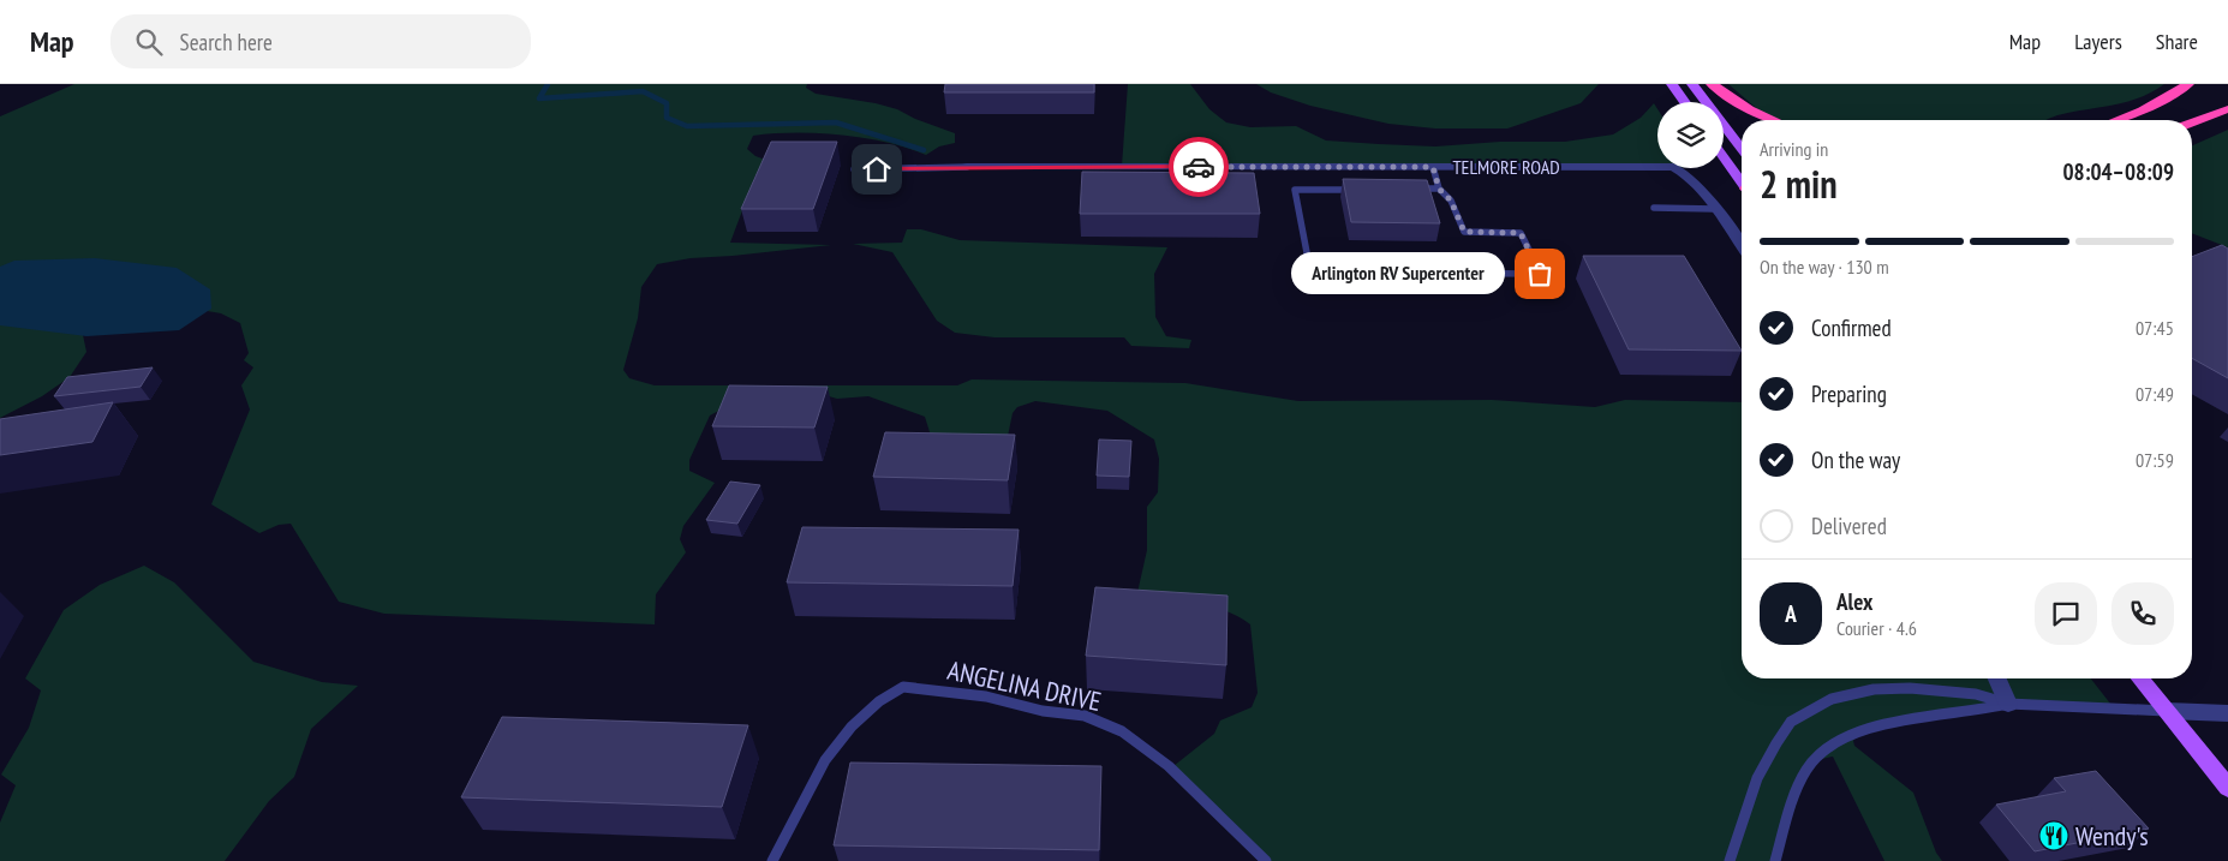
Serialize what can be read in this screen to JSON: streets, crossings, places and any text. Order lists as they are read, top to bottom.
{
  "streets": {
    "street": ["TELMORE ROAD"],
    "lane": ["ANGELINA DRIVE"]
  },
  "places": {
    "other": ["Arlington RV Supercenter"],
    "restaurant": ["Wendy's"]
  },
  "page": {
    "header": "Map",
    "search": "Search here",
    "nav": ["Map", "Layers", "Share"],
    "heading": ["2 min", "Arriving in", "08:04–08:09"],
    "panel": ["Alex", "Courier · 4.6"],
    "bar": "On the way · 130 m",
    "bubble": "Arlington RV Supercenter",
    "list": [
      ["Confirmed", "07:45"],
      ["Preparing", "07:49"],
      ["On the way", "07:59"],
      "Delivered"
    ],
    "round": "A"
  }
}
